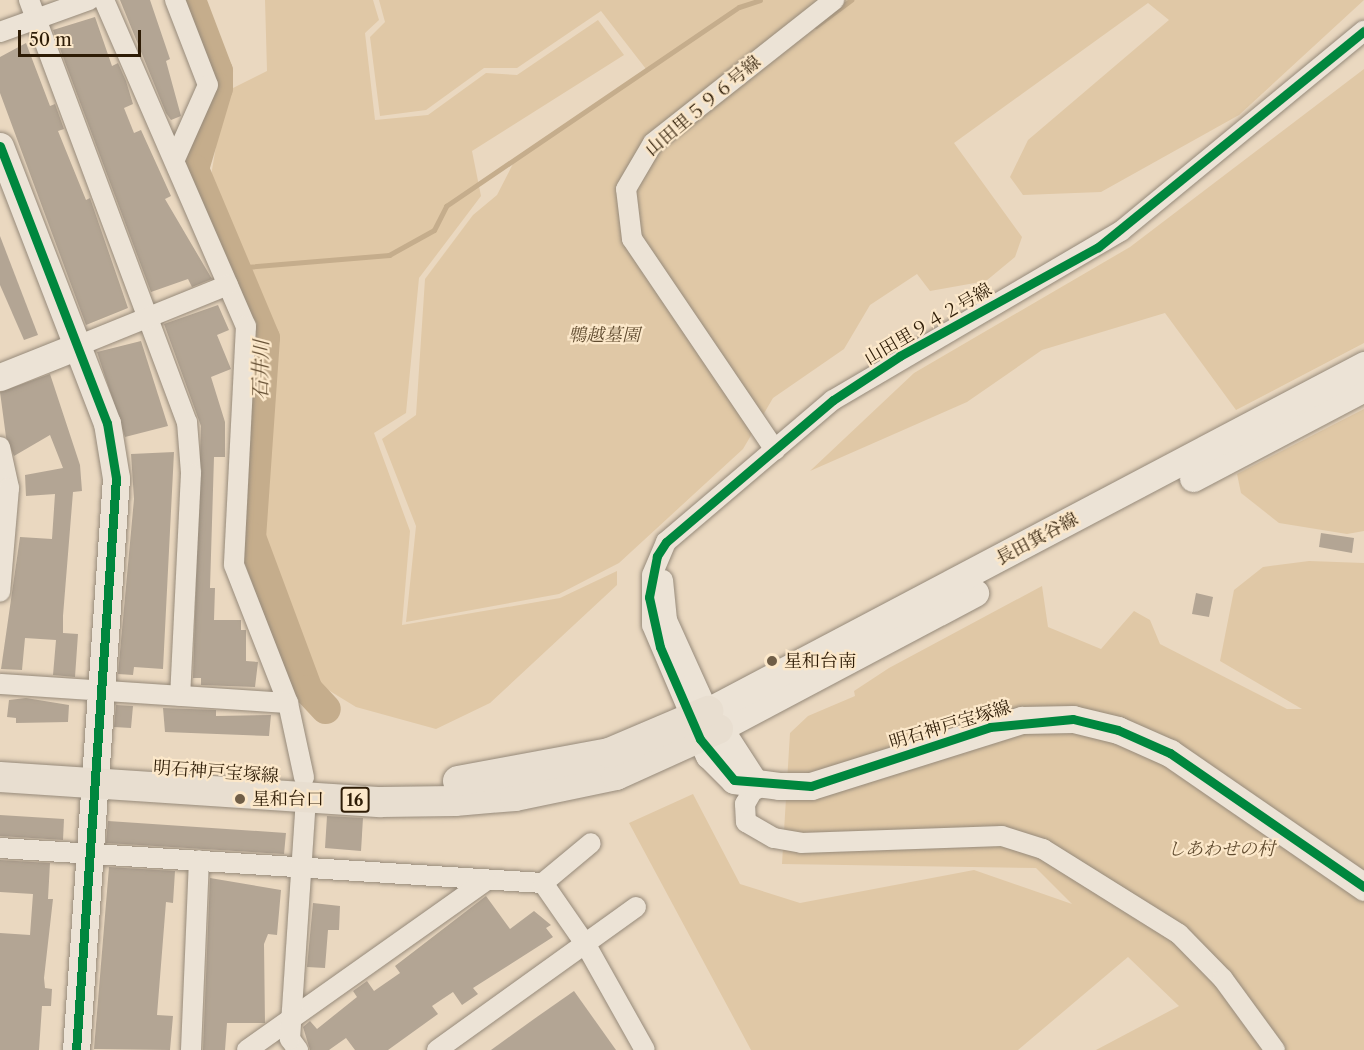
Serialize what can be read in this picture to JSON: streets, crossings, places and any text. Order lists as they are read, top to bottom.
{
  "streets": {
    "main road": ["明石神戸宝塚線", "16"],
    "street": ["山田里５９６号線", "山田里９４２号線", "長田箕谷線"]
  },
  "crossings": [
    ["山田里５９６号線", "山田里９４２号線"],
    ["山田里９４２号線", "長田箕谷線"],
    ["山田里９４２号線", "明石神戸宝塚線"],
    ["長田箕谷線", "明石神戸宝塚線"]
  ],
  "water": ["石井川"],
  "parks": ["鵯越墓園", "しあわせの村"],
  "places": ["星和台南", "星和台口"],
  "scale_bar": "50 m"
}
